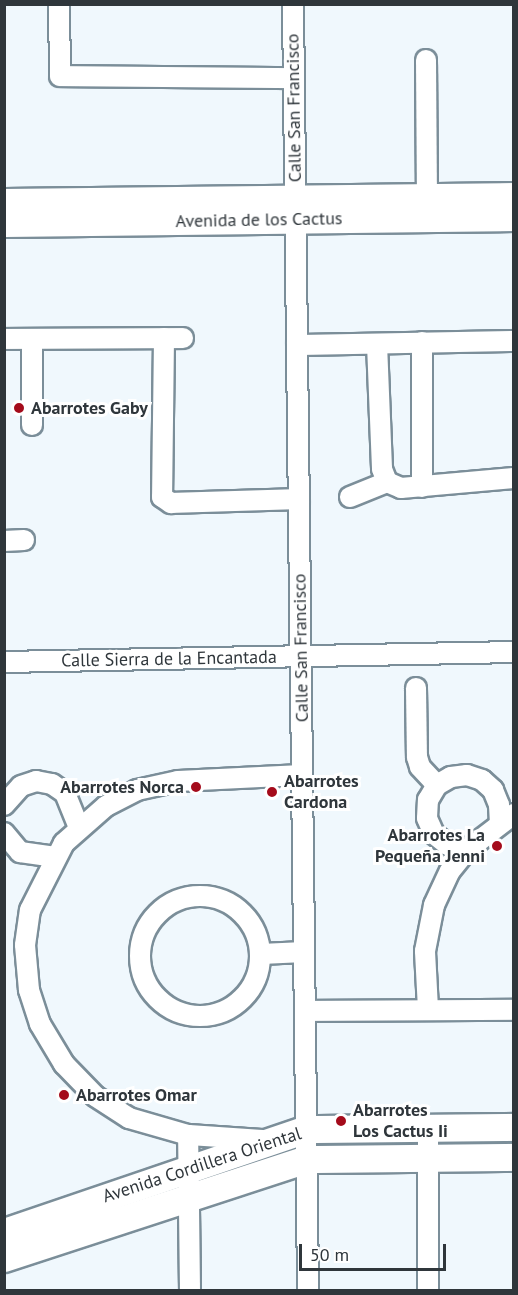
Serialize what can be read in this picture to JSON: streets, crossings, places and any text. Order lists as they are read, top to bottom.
{
  "streets": {
    "street": [
      "Calle San Francisco",
      "Avenida de los Cactus",
      "Calle Sierra de la Encantada",
      "Avenida Cordillera Oriental"
    ]
  },
  "crossings": [
    ["Calle San Francisco", "Avenida de los Cactus"],
    ["Calle San Francisco", "Calle Sierra de la Encantada"],
    ["Calle San Francisco", "Avenida Cordillera Oriental"]
  ],
  "places": [
    "Abarrotes Gaby",
    "Abarrotes Norca",
    "Abarrotes Cardona",
    "Abarrotes La Pequeña Jenni",
    "Abarrotes Omar",
    "Abarrotes Los Cactus Ii"
  ],
  "scale_bar": "50 m"
}
